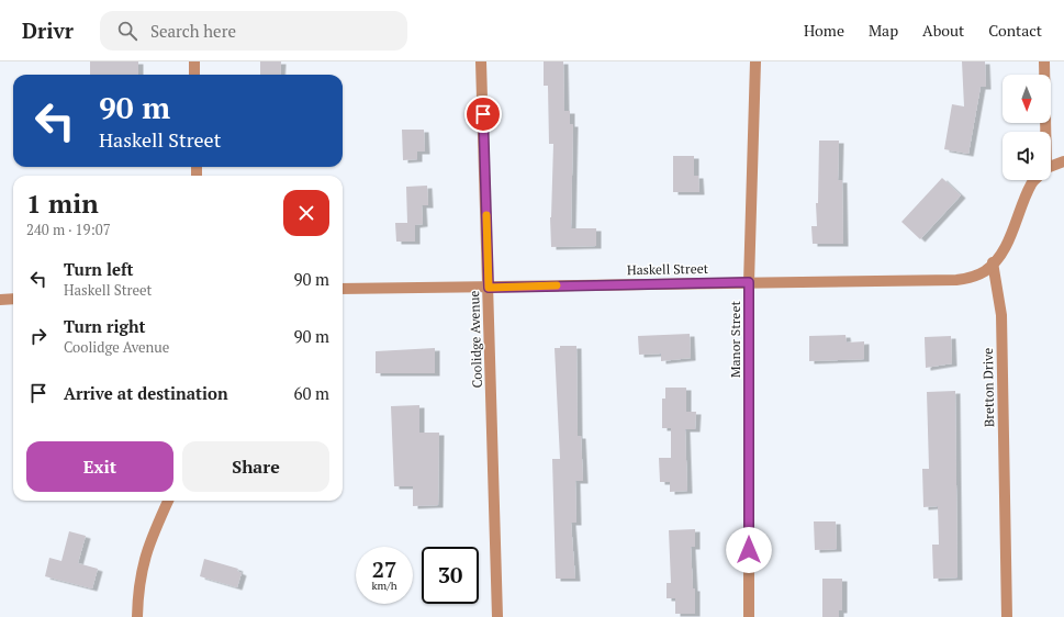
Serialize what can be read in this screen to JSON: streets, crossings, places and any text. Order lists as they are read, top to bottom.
{
  "streets": {
    "street": [
      "Haskell Street",
      "Coolidge Avenue",
      "Manor Street",
      "Bretton Drive"
    ]
  },
  "crossings": [
    ["Haskell Street", "Coolidge Avenue"],
    ["Haskell Street", "Manor Street"],
    ["Haskell Street", "Bretton Drive"]
  ],
  "north": "bottom",
  "page": {
    "header": "Drivr",
    "search": "Search here",
    "nav": [
      "Home",
      "Map",
      "About",
      "Contact"
    ],
    "turn": ["90 m", "Haskell Street"],
    "heading": ["1 min", "240 m · 19:07"],
    "list": [
      {
        "name": "Turn left",
        "note": "Haskell Street",
        "value": "90 m"
      },
      {
        "name": "Turn right",
        "note": "Coolidge Avenue",
        "value": "90 m"
      },
      {
        "name": "Arrive at destination",
        "value": "60 m"
      }
    ],
    "buttons": ["Exit", "Share"],
    "speed": "27 km/h",
    "limit": "30"
  }
}
